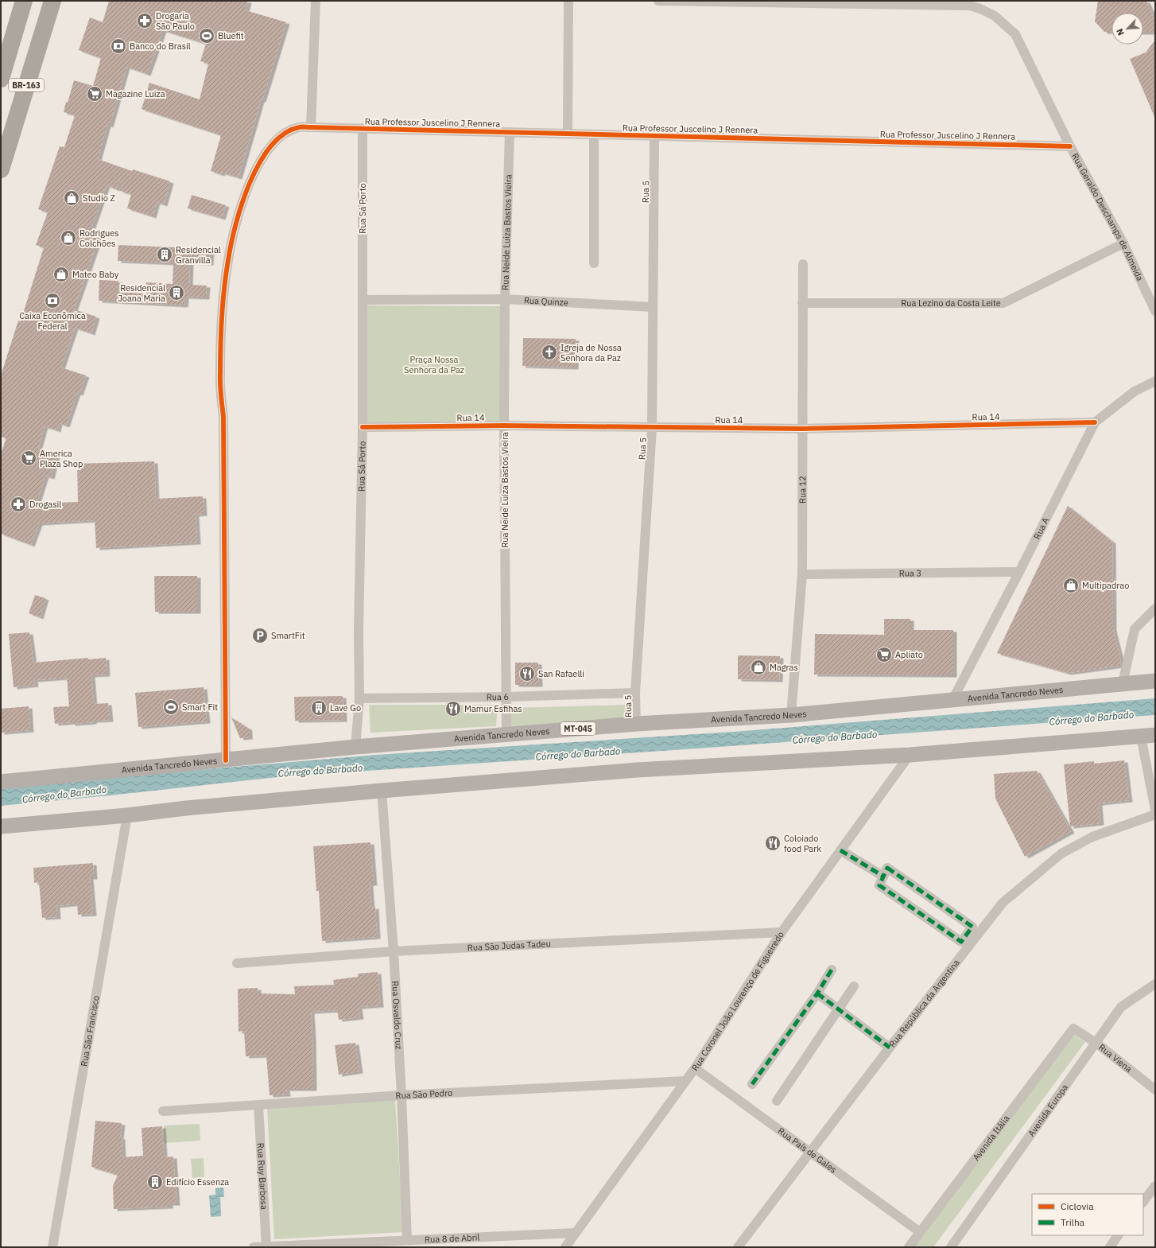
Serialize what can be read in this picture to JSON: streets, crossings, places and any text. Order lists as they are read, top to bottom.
{
  "streets": {
    "highway": ["BR-163"],
    "main road": ["Avenida Tancredo Neves", "MT-045"],
    "street": [
      "Rua Professor Juscelino J Rennera",
      "Rua 5",
      "Rua Sá Porto",
      "Rua Geraldo Deschamps de Almeida",
      "Rua Neide Luiza Bastos Vieira",
      "Rua Quinze",
      "Rua Lezino da Costa Leite",
      "Rua 14",
      "Rua 12",
      "Rua A",
      "Rua 3",
      "Rua 6",
      "Rua São Judas Tadeu",
      "Rua Coronel João Lourenço de Figueiredo",
      "Rua República da Argentina",
      "Rua Osvaldo Cruz",
      "Rua São Francisco",
      "Rua Viena",
      "Rua São Pedro",
      "Avenida Europa",
      "Avenida Itália",
      "Rua País de Gales",
      "Rua Ruy Barbosa",
      "Rua 8 de Abril"
    ]
  },
  "crossings": [
    ["Rua Professor Juscelino J Rennera", "Rua 5"],
    ["Rua Professor Juscelino J Rennera", "Rua Sá Porto"],
    ["Rua Professor Juscelino J Rennera", "Rua Geraldo Deschamps de Almeida"],
    ["Rua Professor Juscelino J Rennera", "Rua Neide Luiza Bastos Vieira"],
    ["Rua Professor Juscelino J Rennera", "Avenida Tancredo Neves"],
    ["Rua 5", "Rua Quinze"],
    ["Rua 5", "Rua 14"],
    ["Rua 5", "Avenida Tancredo Neves"],
    ["Rua 5", "Rua 6"],
    ["Rua Sá Porto", "Rua Quinze"],
    ["Rua Sá Porto", "Rua 14"],
    ["Rua Sá Porto", "Avenida Tancredo Neves"],
    ["Rua Sá Porto", "Rua 6"],
    ["Rua Geraldo Deschamps de Almeida", "Rua Lezino da Costa Leite"],
    ["Rua Neide Luiza Bastos Vieira", "Rua Quinze"],
    ["Rua Neide Luiza Bastos Vieira", "Rua 14"],
    ["Rua Neide Luiza Bastos Vieira", "Avenida Tancredo Neves"],
    ["Rua Neide Luiza Bastos Vieira", "Rua 6"],
    ["Rua Lezino da Costa Leite", "Rua 12"],
    ["Rua 14", "Rua 12"],
    ["Rua 14", "Rua A"],
    ["Rua 12", "Rua 3"],
    ["Rua 12", "Avenida Tancredo Neves"],
    ["Rua A", "Rua 3"],
    ["Rua A", "Avenida Tancredo Neves"],
    ["Rua São Judas Tadeu", "Rua Coronel João Lourenço de Figueiredo"],
    ["Rua São Judas Tadeu", "Rua Osvaldo Cruz"],
    ["Rua Coronel João Lourenço de Figueiredo", "Rua São Pedro"],
    ["Rua Coronel João Lourenço de Figueiredo", "Rua País de Gales"],
    ["Rua Coronel João Lourenço de Figueiredo", "Rua 8 de Abril"],
    ["Rua República da Argentina", "Rua País de Gales"],
    ["Rua Osvaldo Cruz", "Rua São Pedro"],
    ["Rua Osvaldo Cruz", "Rua 8 de Abril"],
    ["Rua Viena", "Avenida Europa"],
    ["Rua Viena", "Avenida Itália"],
    ["Rua São Pedro", "Rua Ruy Barbosa"],
    ["Avenida Itália", "Rua País de Gales"],
    ["Rua Ruy Barbosa", "Rua 8 de Abril"]
  ],
  "water": ["Córrego do Barbado"],
  "parks": ["Praça Nossa Senhora da Paz"],
  "places": {
    "pharmacy": ["Drogaria São Paulo", "Drogasil"],
    "sports": ["Bluefit", "Smart Fit"],
    "bank": ["Banco do Brasil", "Caixa Econômica Federal"],
    "supermarket": ["Magazine Luiza", "America Plaza Shop", "Apliato"],
    "shop": [
      "Studio Z",
      "Rodrigues Colchões",
      "Mateo Baby",
      "Multipadrao",
      "Magras"
    ],
    "building": [
      "Residencial Granvilla",
      "Residencial Joana Maria",
      "Lave Go",
      "Edifício Essenza"
    ],
    "church": ["Igreja de Nossa Senhora da Paz"],
    "parking": ["SmartFit"],
    "restaurant": ["San Rafaelli", "Mamur Esfihas", "Coloiado food Park"]
  },
  "legend": ["Ciclovia", "Trilha"],
  "north": "bottom left"
}
